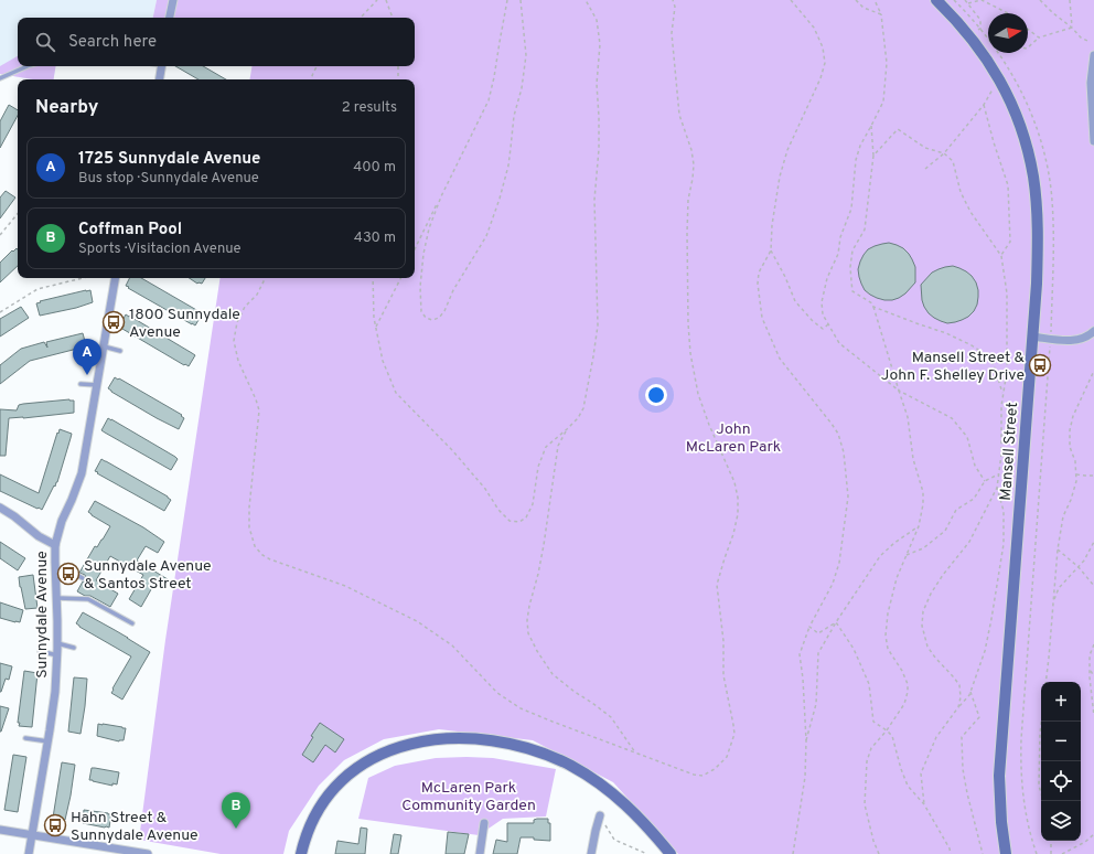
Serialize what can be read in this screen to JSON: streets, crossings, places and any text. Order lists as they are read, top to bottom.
{
  "streets": {
    "street": ["Mansell Street", "Sunnydale Avenue"]
  },
  "parks": ["John McLaren Park", "McLaren Park Community Garden"],
  "places": {
    "bus stop": [
      "1800 Sunnydale Avenue",
      "Mansell Street & John F. Shelley Drive",
      "Sunnydale Avenue & Santos Street",
      "Hahn Street & Sunnydale Avenue"
    ]
  },
  "north": "right",
  "page": {
    "search": "Search here",
    "heading": ["Nearby", "2 results"],
    "list": [
      {
        "mark": "A",
        "name": "1725 Sunnydale Avenue",
        "note": "Bus stop · Sunnydale Avenue",
        "value": "400 m"
      },
      {
        "mark": "B",
        "name": "Coffman Pool",
        "note": "Sports · Visitacion Avenue",
        "value": "430 m"
      }
    ],
    "pins": ["A", "B"],
    "map_buttons": ["+", "−"]
  }
}
